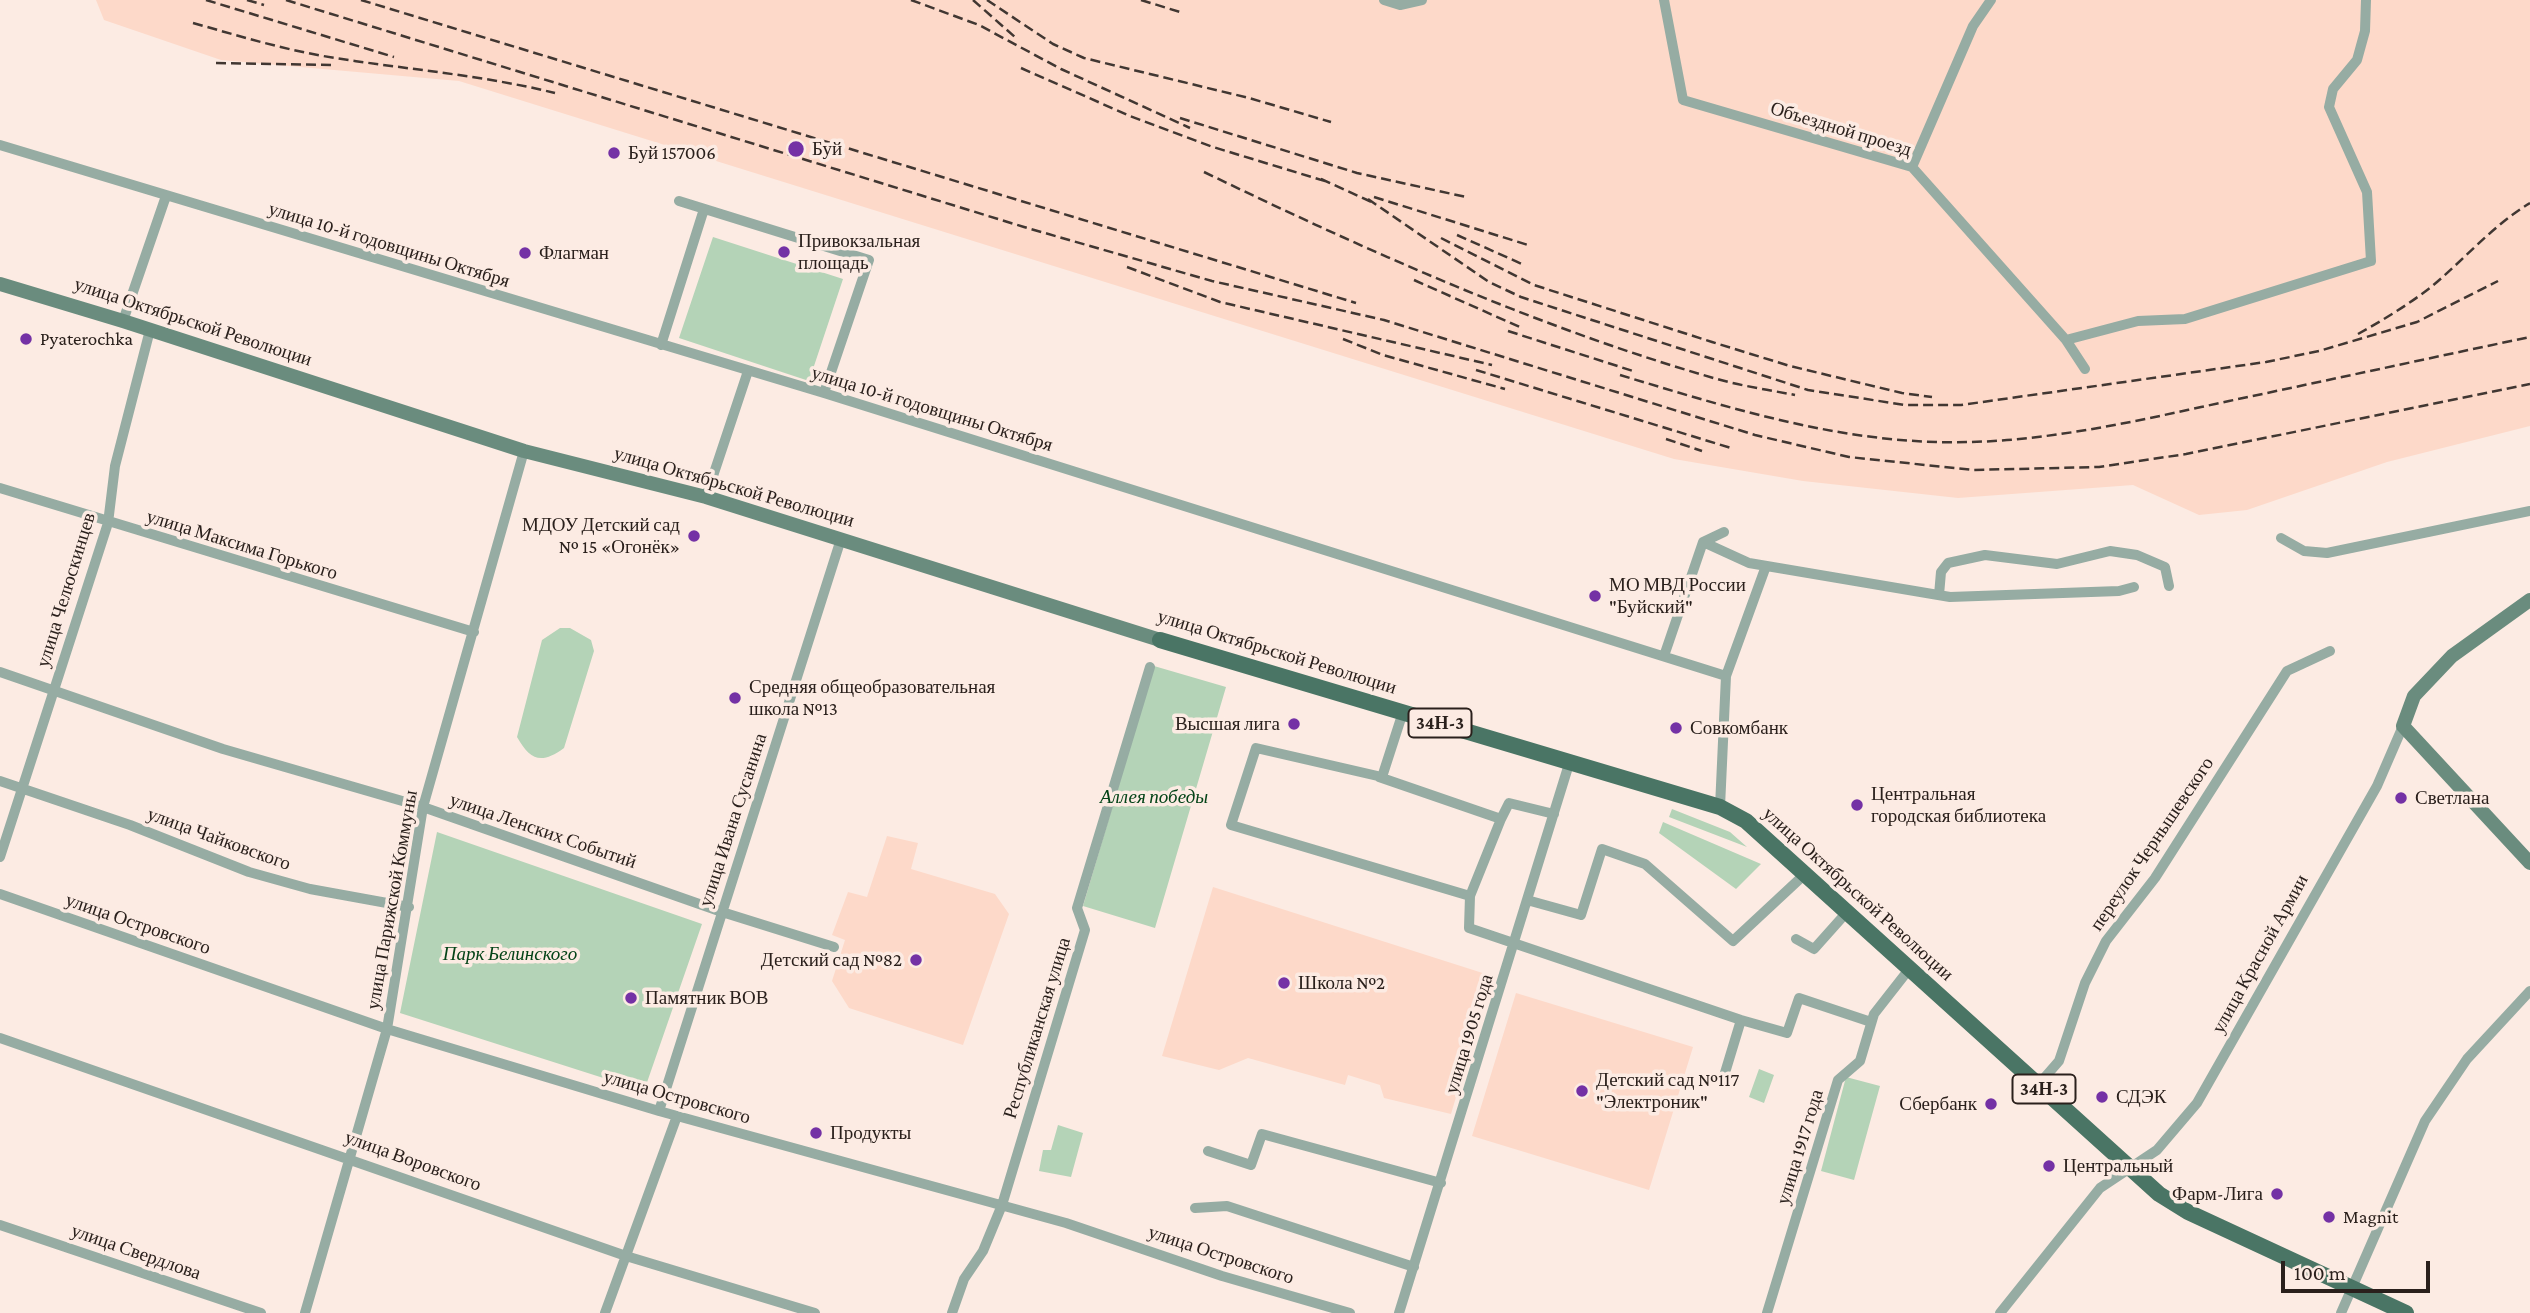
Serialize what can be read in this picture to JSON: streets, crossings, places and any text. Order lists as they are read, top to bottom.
{
  "streets": {
    "main road": ["улица Октябрьской Революции", "34Н-3"],
    "street": [
      "Объездной проезд",
      "улица 10-й годовщины Октября",
      "улица Максима Горького",
      "улица Челюскинцев",
      "улица Ивана Сусанина",
      "улица Ленских Событий",
      "улица Чайковского",
      "переулок Чернышевского",
      "улица Парижской Коммуны",
      "улица Островского",
      "улица Красной Армии",
      "Республиканская улица",
      "улица 1905 года",
      "улица 1917 года",
      "улица Воровского",
      "улица Свердлова"
    ]
  },
  "crossings": [
    ["улица Октябрьской Революции", "улица Челюскинцев"],
    ["улица Октябрьской Революции", "улица Ивана Сусанина"],
    ["улица Октябрьской Революции", "переулок Чернышевского"],
    ["улица Октябрьской Революции", "улица Парижской Коммуны"],
    ["улица Октябрьской Революции", "улица Красной Армии"],
    ["улица Октябрьской Революции", "улица 1905 года"],
    ["улица Октябрьской Революции", "улица 1917 года"],
    ["улица Максима Горького", "улица Челюскинцев"],
    ["улица Максима Горького", "улица Парижской Коммуны"],
    ["улица Челюскинцев", "улица Ленских Событий"],
    ["улица Челюскинцев", "улица Чайковского"],
    ["улица Ивана Сусанина", "улица Ленских Событий"],
    ["улица Ивана Сусанина", "улица Островского"],
    ["улица Ленских Событий", "улица Парижской Коммуны"],
    ["улица Чайковского", "улица Парижской Коммуны"],
    ["улица Парижской Коммуны", "улица Островского"],
    ["улица Парижской Коммуны", "улица Воровского"],
    ["улица Островского", "Республиканская улица"]
  ],
  "parks": ["Аллея победы", "Парк Белинского"],
  "places": [
    "Буй",
    "Буй 157006",
    "Привокзальная площадь",
    "Флагман",
    "Pyaterochka",
    "МДОУ Детский сад № 15 «Огонёк»",
    "МО МВД России \"Буйский\"",
    "Средняя общеобразовательная школа №13",
    "Высшая лига",
    "Совкомбанк",
    "Светлана",
    "Центральная городская библиотека",
    "Детский сад №82",
    "Школа №2",
    "Памятник ВОВ",
    "Детский сад №117 \"Электроник\"",
    "СДЭК",
    "Сбербанк",
    "Продукты",
    "Центральный",
    "Фарм-Лига",
    "Magnit"
  ],
  "scale_bar": "100 m"
}
